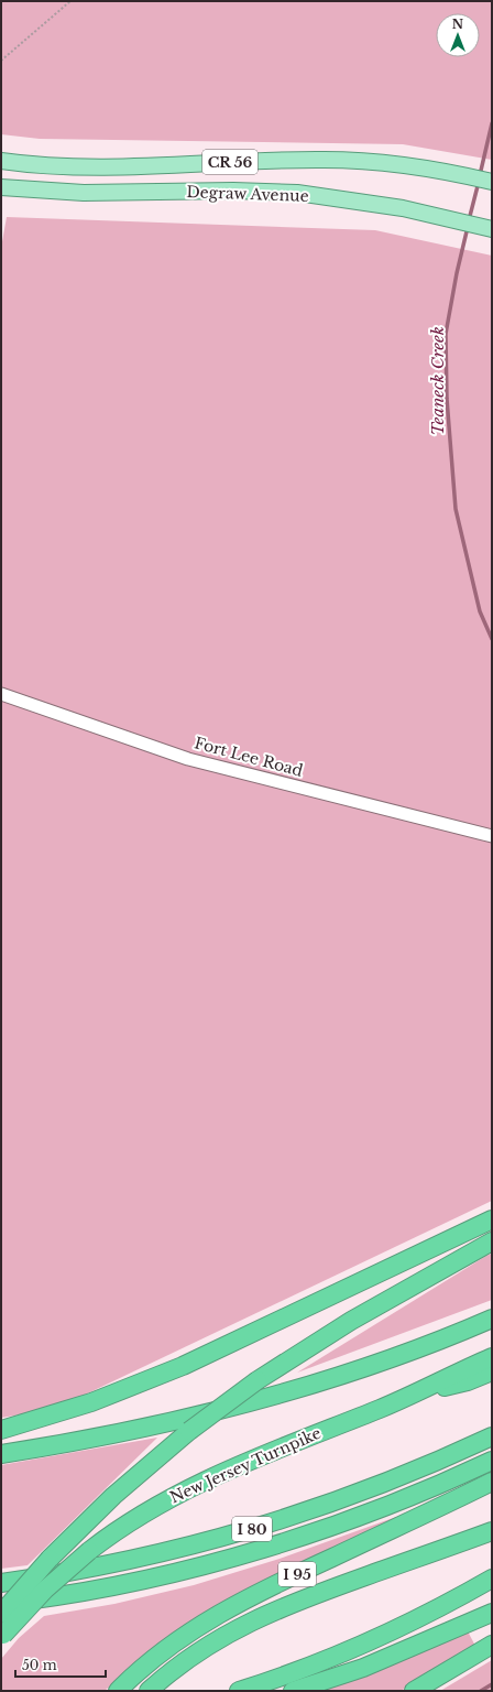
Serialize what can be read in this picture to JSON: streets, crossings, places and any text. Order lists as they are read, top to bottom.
{
  "streets": {
    "highway": ["New Jersey Turnpike", "I 80", "I 95"],
    "main road": ["CR 56", "Degraw Avenue"],
    "street": ["Fort Lee Road"]
  },
  "water": ["Teaneck Creek"],
  "scale_bar": "50 m",
  "north": "top"
}
